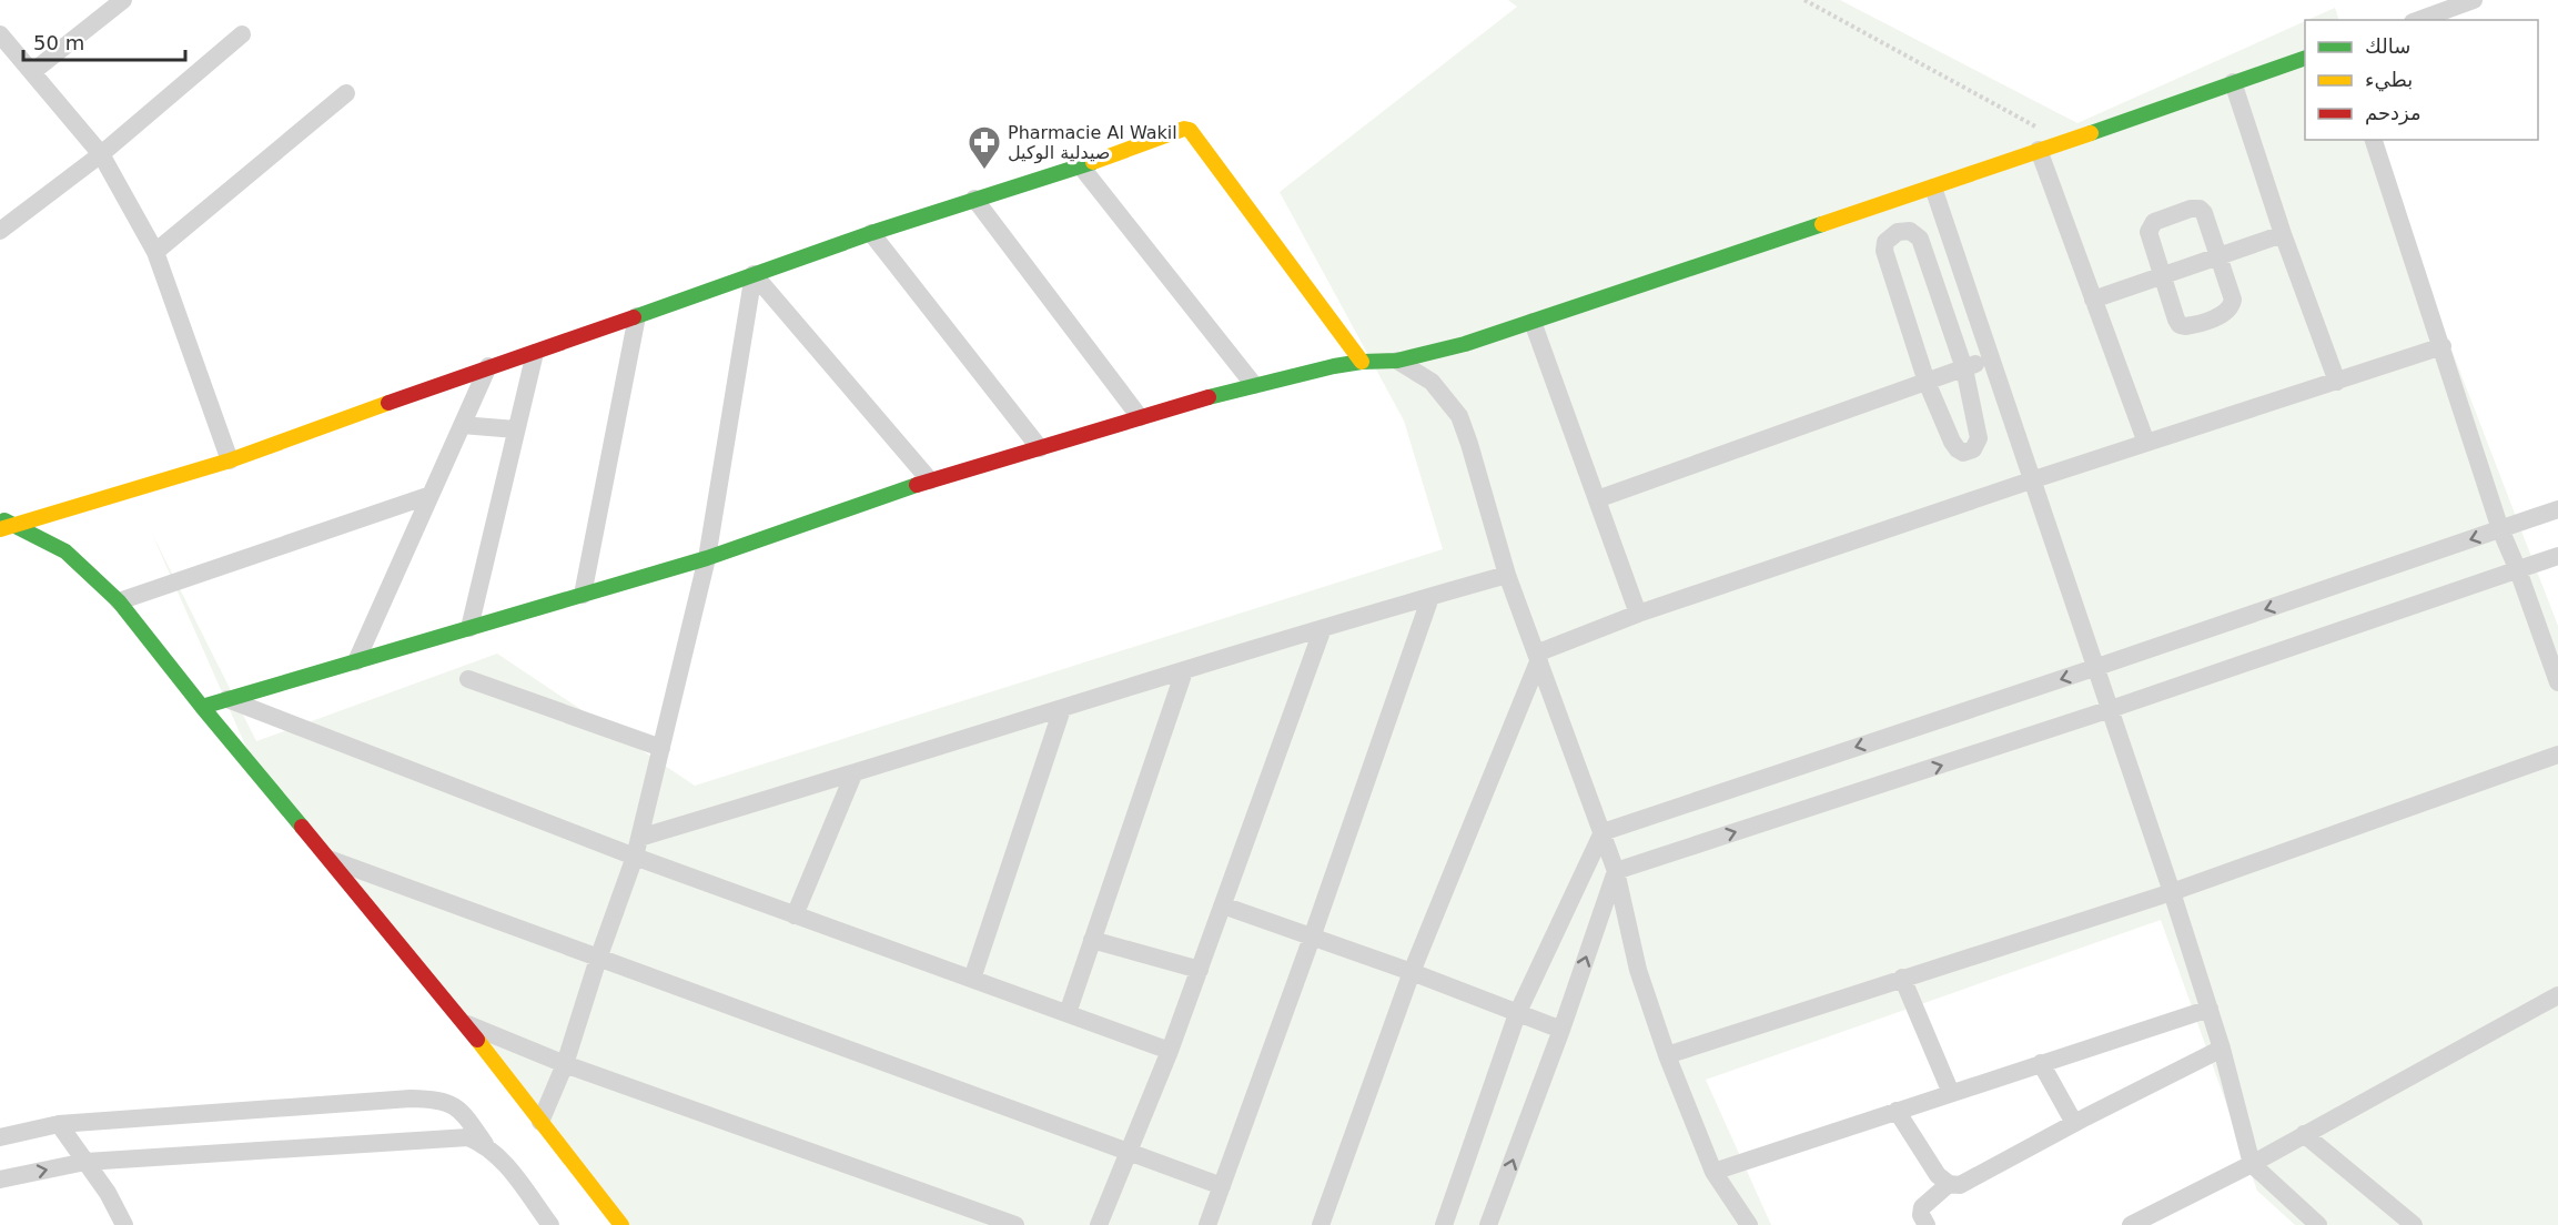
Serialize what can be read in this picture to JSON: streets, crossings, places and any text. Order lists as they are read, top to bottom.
{
  "places": {
    "pharmacy": ["Pharmacie Al Wakil صيدلية الوكيل"]
  },
  "legend": ["سالك", "بطيء", "مزدحم"],
  "scale_bar": "50 m"
}
